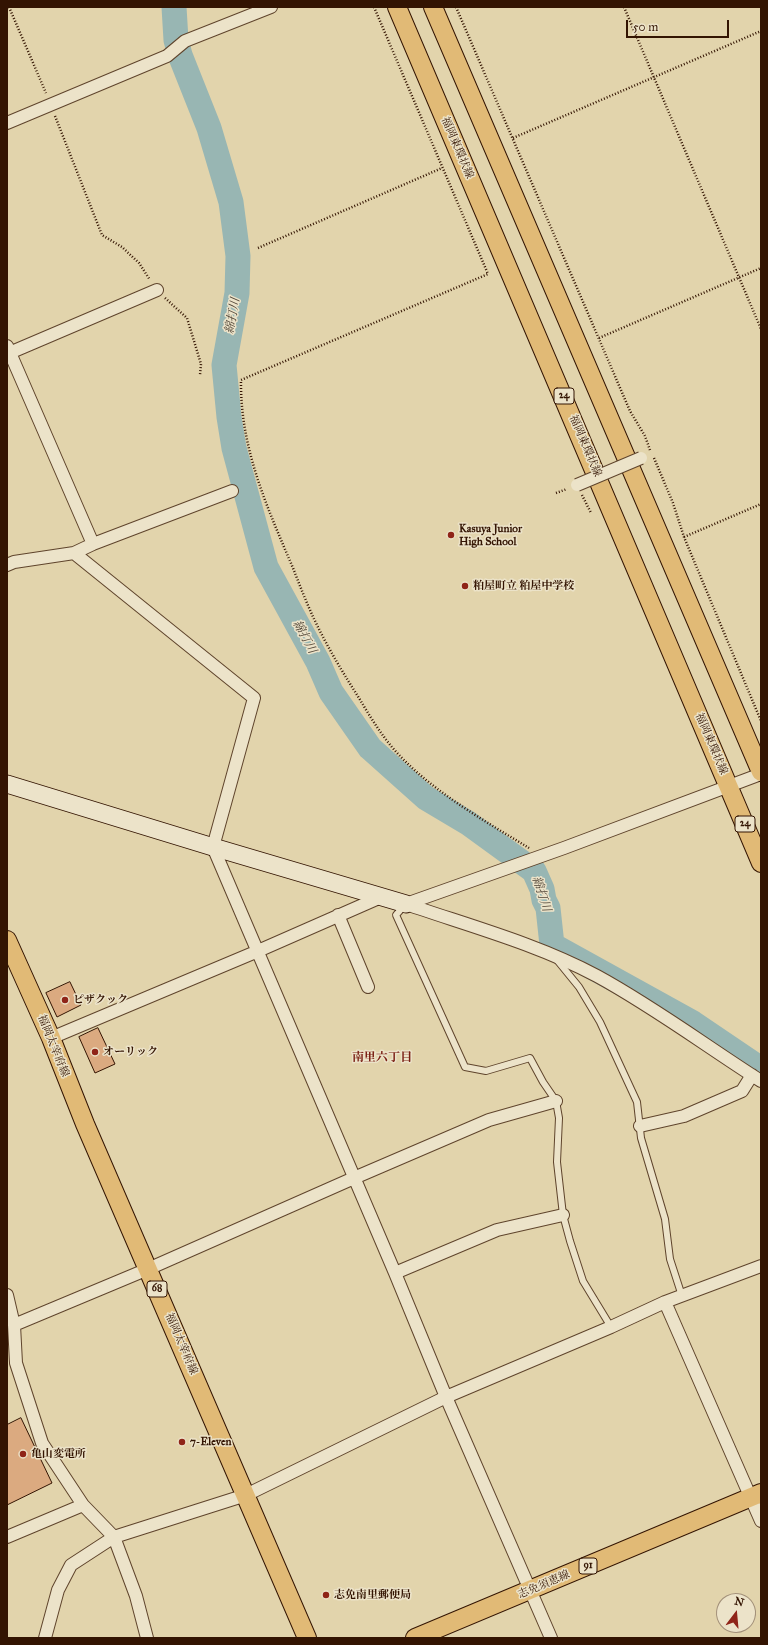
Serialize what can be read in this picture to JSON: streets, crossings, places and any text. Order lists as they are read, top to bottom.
{
  "streets": {
    "main road": [
      "福岡東環状線",
      "24",
      "福岡太宰府線",
      "68",
      "91",
      "志免須恵線"
    ]
  },
  "districts": ["南里六丁目"],
  "water": ["綿打川"],
  "places": [
    "Kasuya Junior High School",
    "粕屋町立 粕屋中学校",
    "ピザクック",
    "オーリック",
    "7-Eleven",
    "亀山変電所",
    "志免南里郵便局"
  ],
  "scale_bar": "50 m",
  "north": "top"
}
